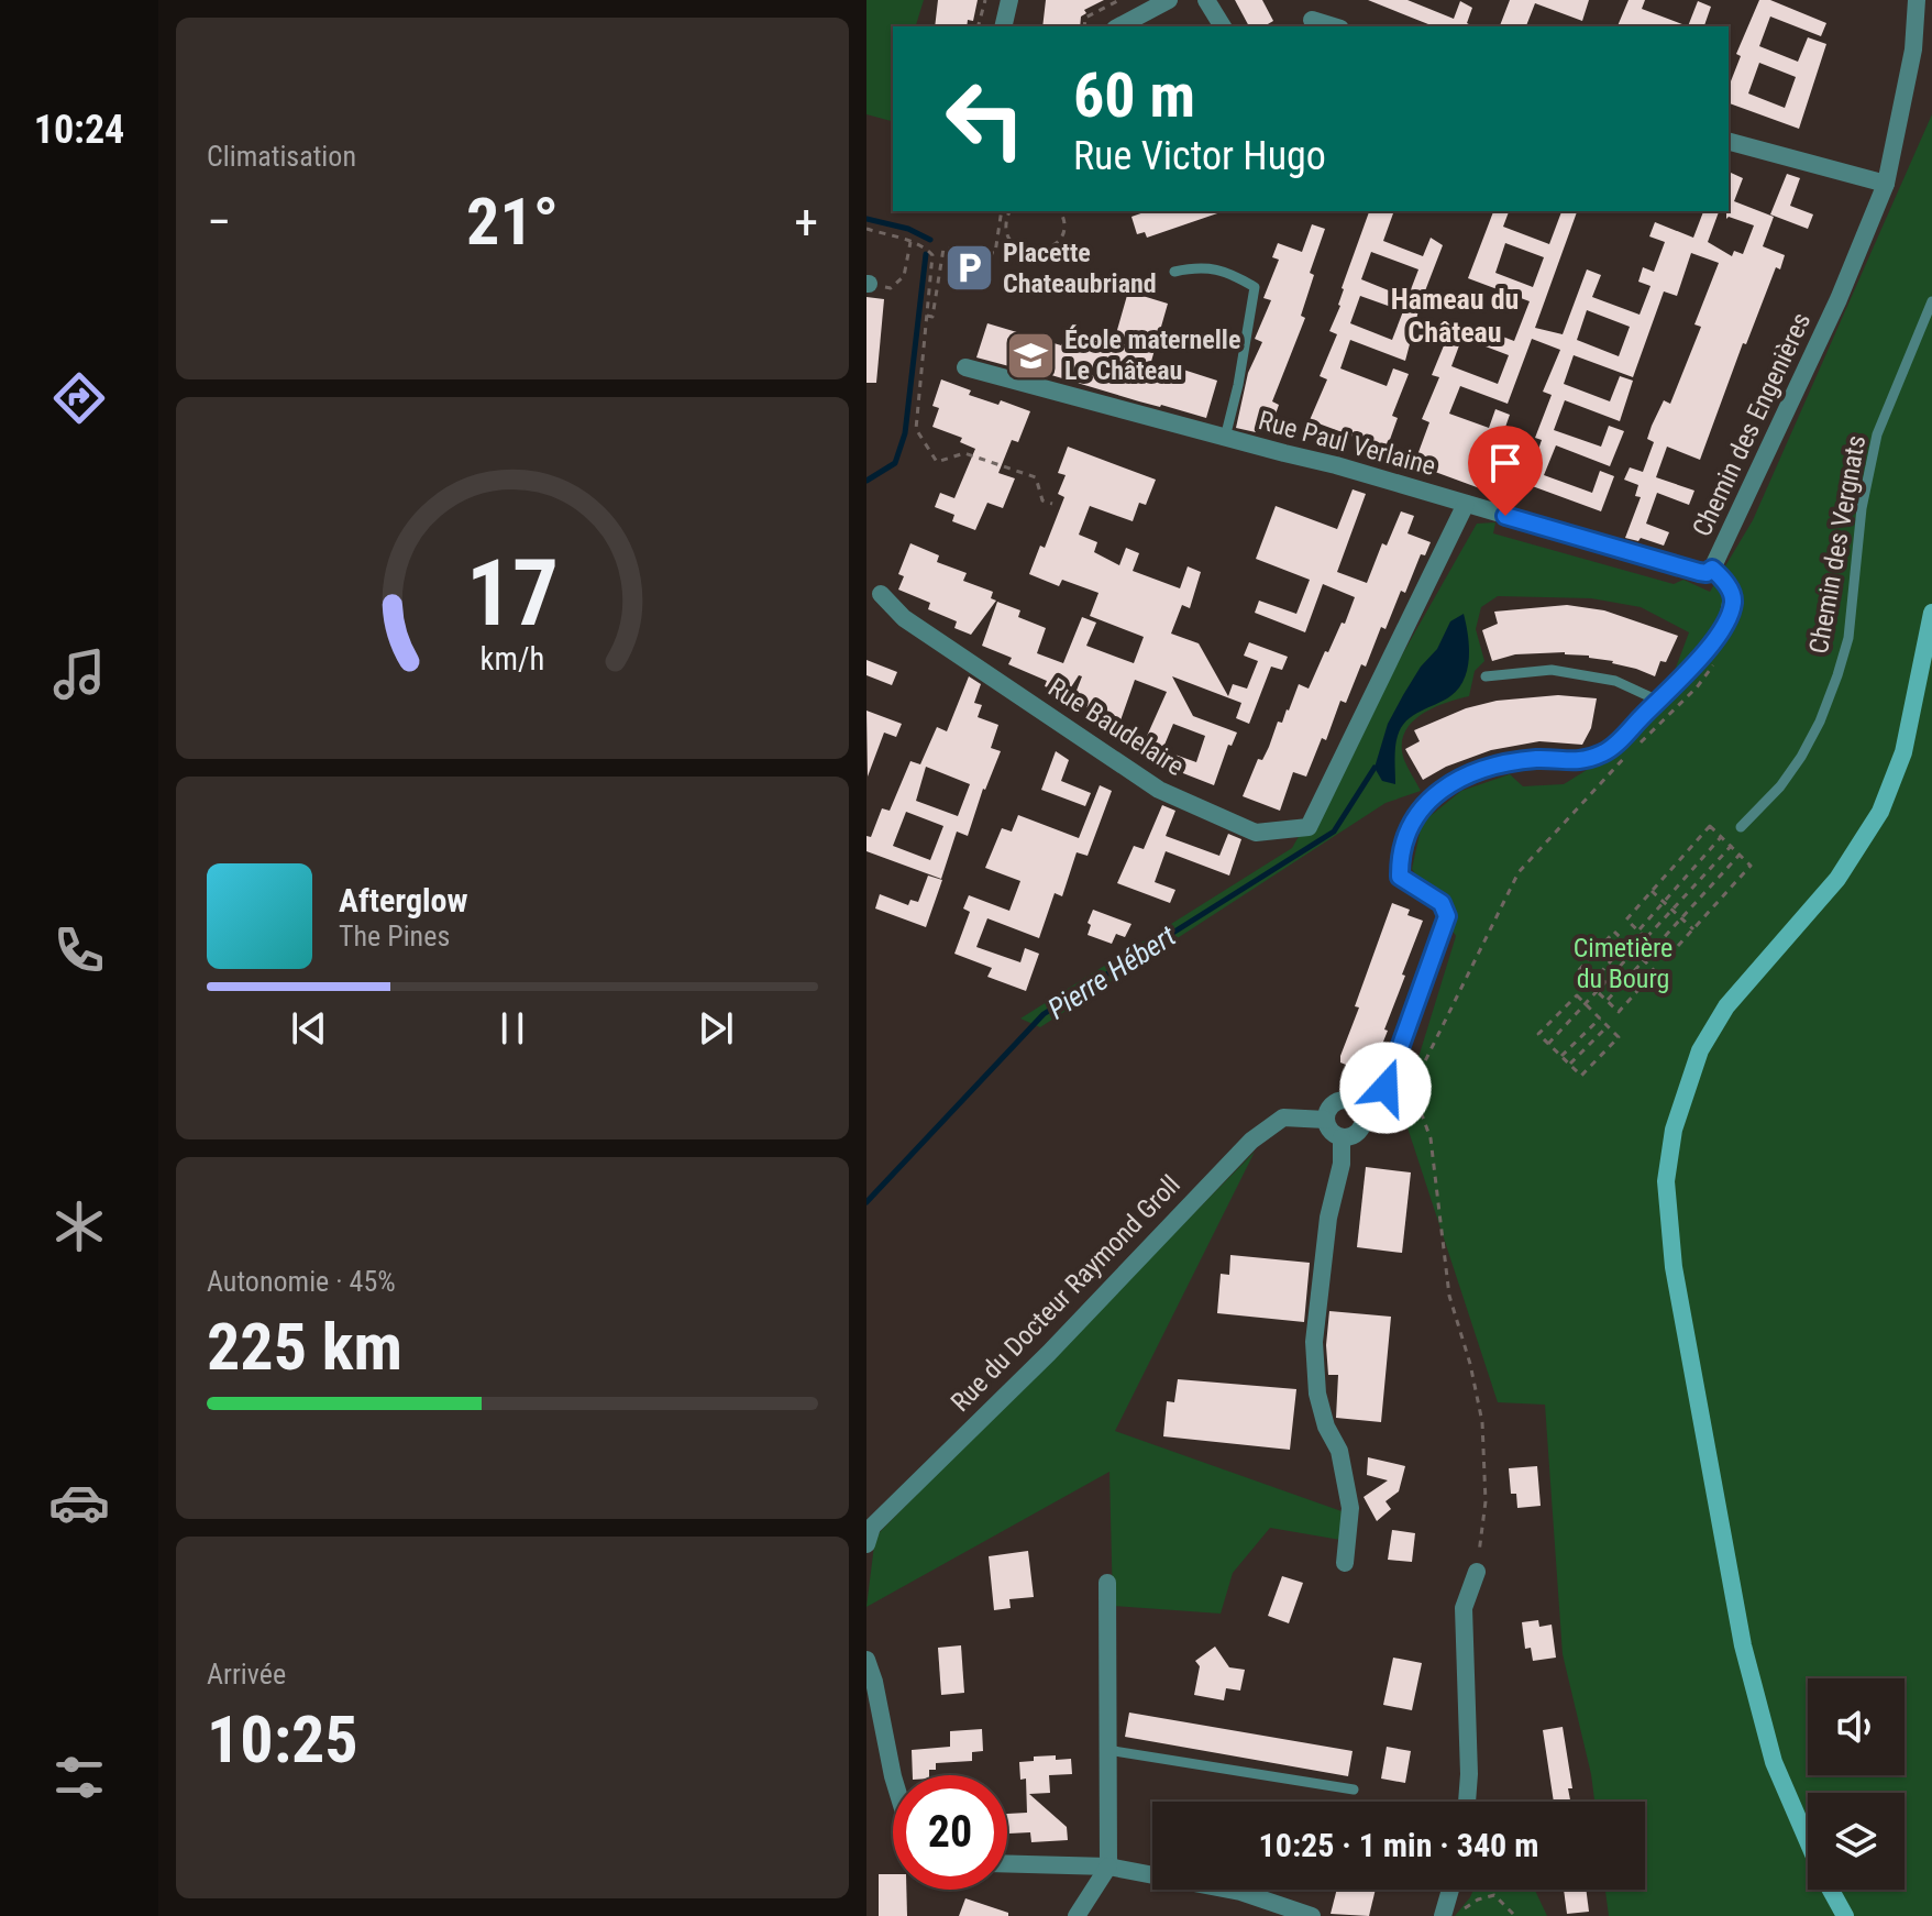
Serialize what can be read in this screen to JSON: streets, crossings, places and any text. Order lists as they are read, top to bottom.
{
  "streets": {
    "street": [
      "Chemin des Engenières",
      "Rue Paul Verlaine",
      "Rue Baudelaire",
      "Rue du Docteur Raymond Groll"
    ],
    "lane": ["Chemin des Vergnats"]
  },
  "crossings": [
    ["Chemin des Engenières", "Rue Paul Verlaine"],
    ["Rue Paul Verlaine", "Rue Baudelaire"]
  ],
  "districts": ["Hameau du Château"],
  "water": ["Pierre Hébert"],
  "parks": ["Cimetière du Bourg"],
  "places": {
    "parking": ["Placette Chateaubriand"],
    "school or university": ["École maternelle Le Château"]
  },
  "page": {
    "tabs": "10:24",
    "tile": [
      "Climatisation",
      ["Autonomie · 45%", "225 km"],
      ["Arrivée", "10:25"]
    ],
    "turn": ["60 m", "Rue Victor Hugo"],
    "heat": ["−", "21°", "+"],
    "song": ["Afterglow", "The Pines"],
    "limit": "20",
    "trip": "10:25 · 1 min · 340 m",
    "gauge": ["17", "km/h"]
  }
}
